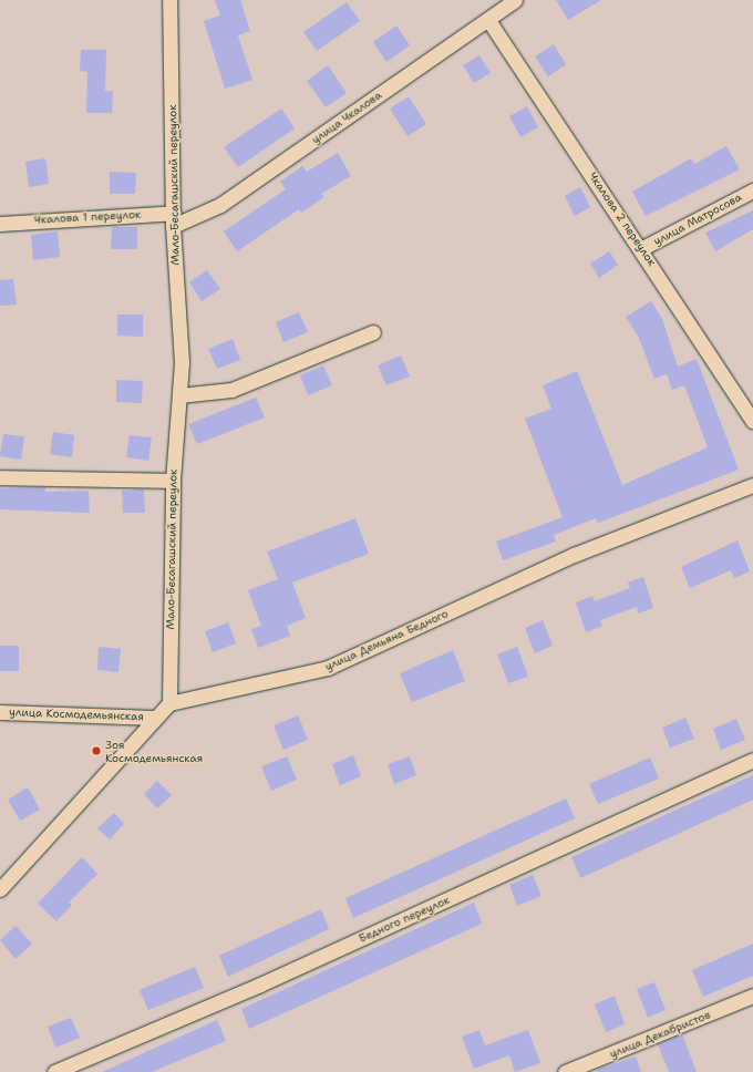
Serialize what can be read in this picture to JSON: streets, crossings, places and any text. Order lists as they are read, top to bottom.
{
  "streets": {
    "street": [
      "улица Чкалова",
      "Мало-Бесагашский переулок",
      "Чкалова 1 переулок",
      "Чкалова 2 переулок",
      "улица Матросова",
      "улица Демьяна Бедного",
      "улица Космодемьянская",
      "Бедного переулок",
      "улица Декабристов"
    ]
  },
  "crossings": [
    ["улица Чкалова", "Мало-Бесагашский переулок"],
    ["улица Чкалова", "Чкалова 1 переулок"],
    ["улица Чкалова", "Чкалова 2 переулок"],
    ["Мало-Бесагашский переулок", "Чкалова 1 переулок"],
    ["Мало-Бесагашский переулок", "улица Демьяна Бедного"],
    ["Чкалова 2 переулок", "улица Матросова"]
  ],
  "places": ["Зоя Космодемьянская"]
}
